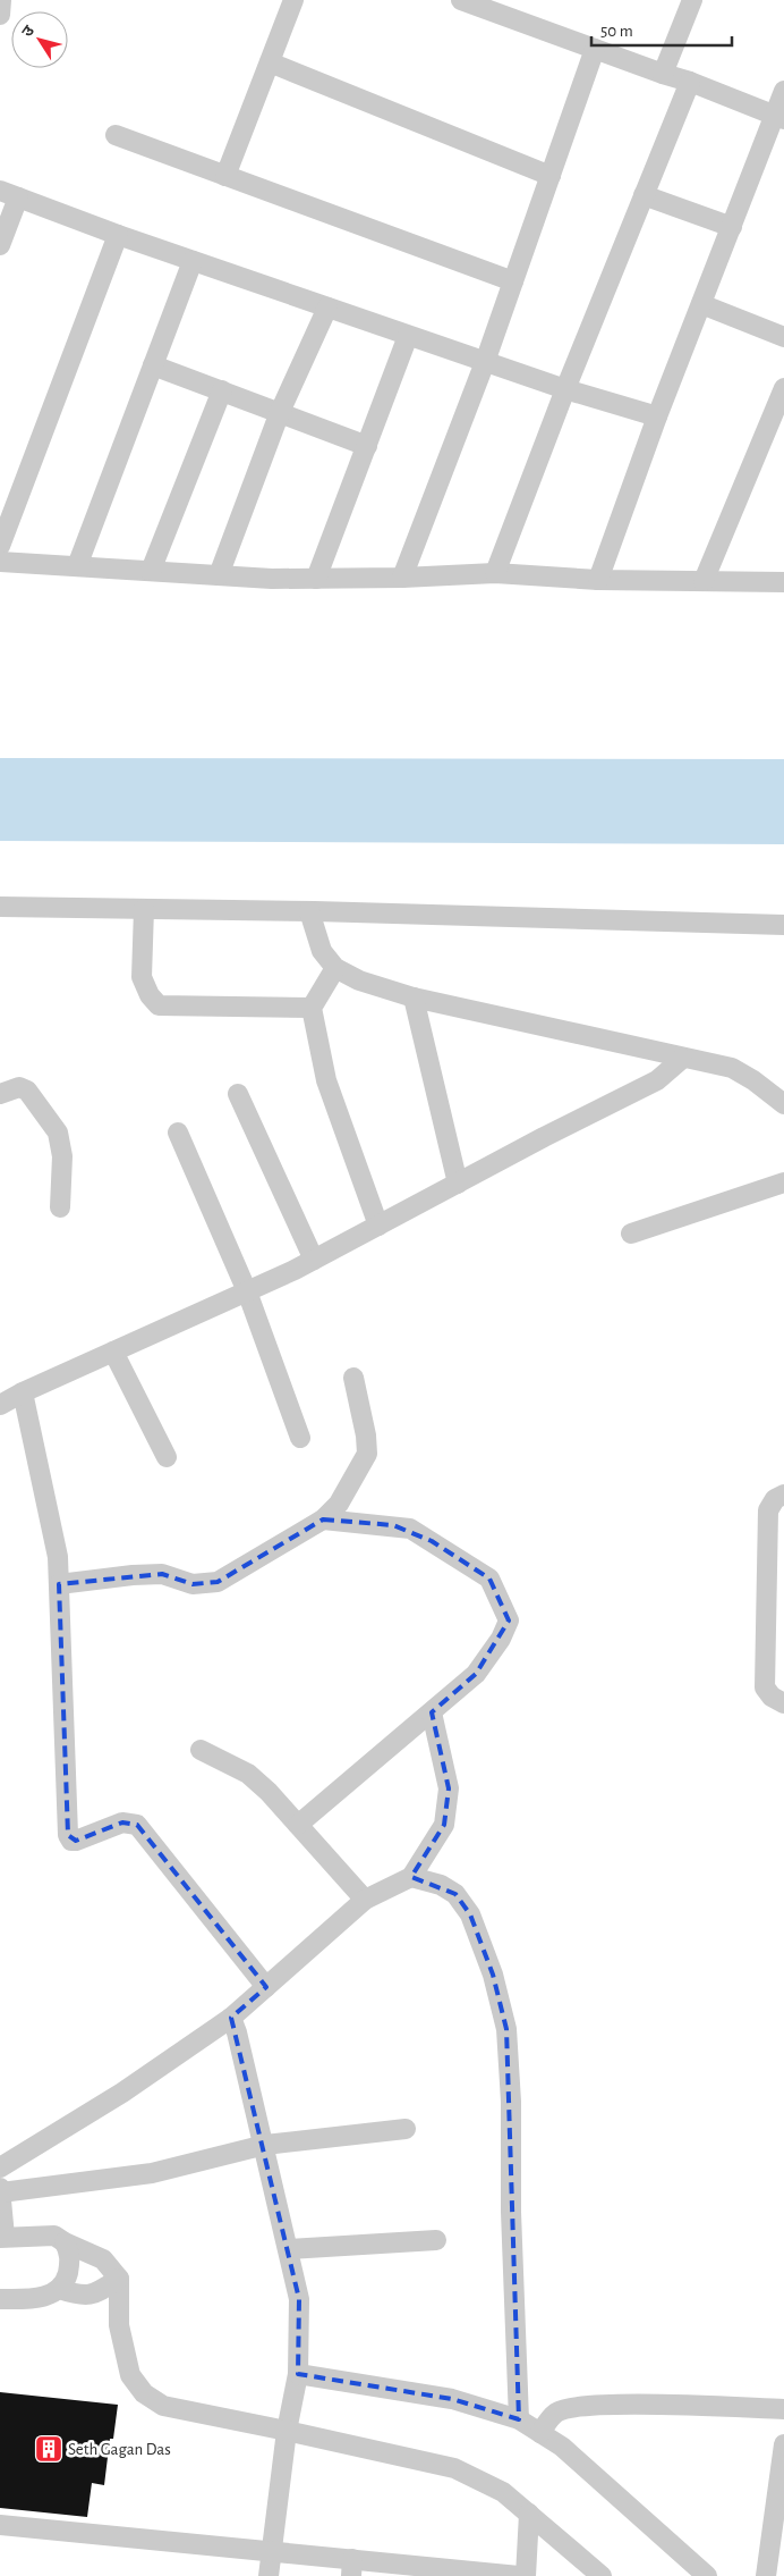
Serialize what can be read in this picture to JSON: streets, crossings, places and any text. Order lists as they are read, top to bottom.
{
  "places": {
    "building": ["Seth Gagan Das"]
  },
  "scale_bar": "50 m",
  "north": "top left"
}
